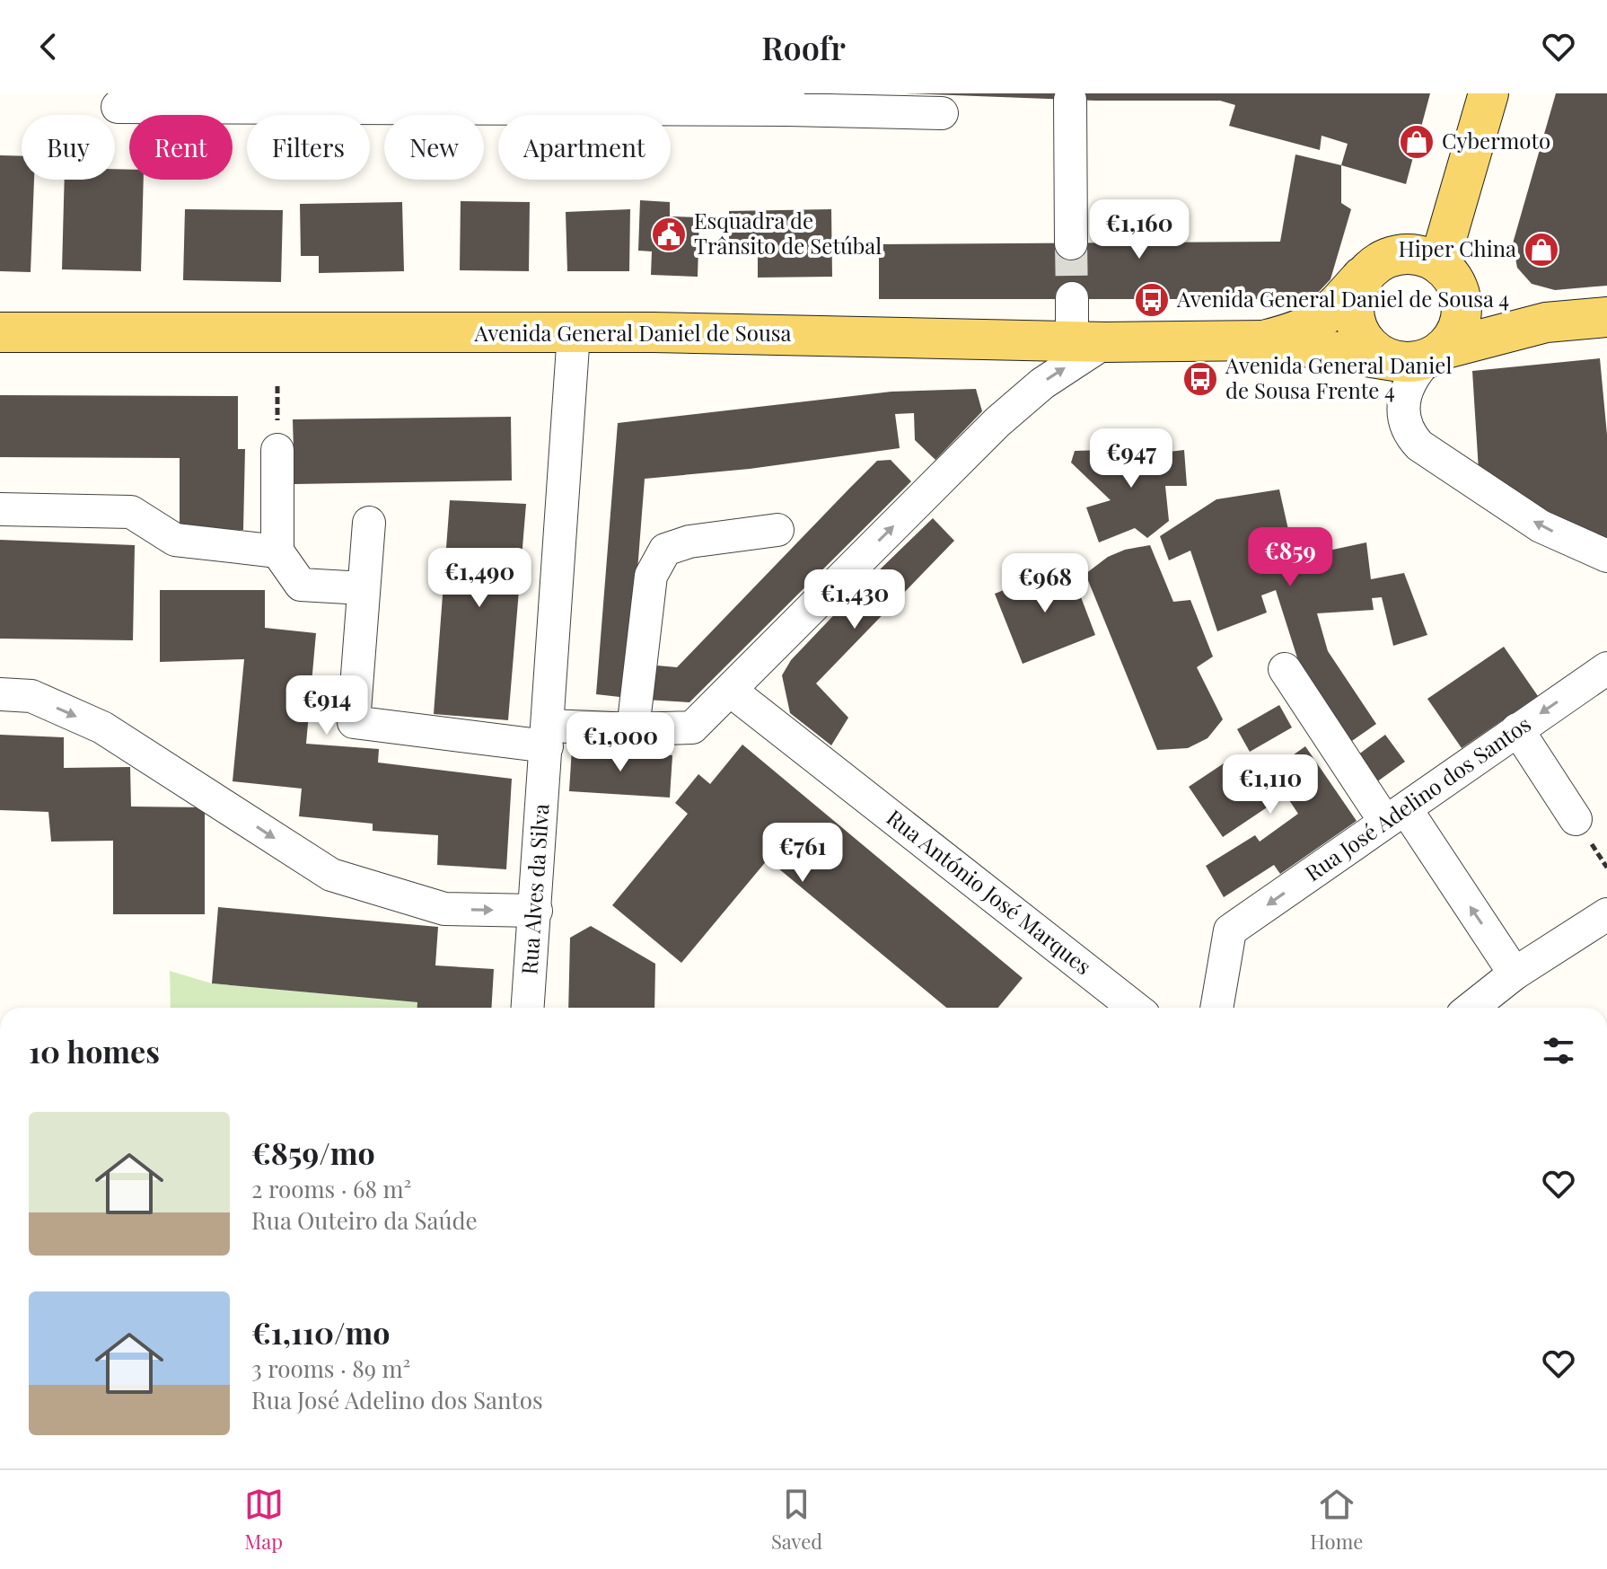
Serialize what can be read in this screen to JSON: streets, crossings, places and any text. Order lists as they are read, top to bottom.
{
  "streets": {
    "main road": ["Avenida General Daniel de Sousa"],
    "street": ["Rua José Adelino dos Santos", "Rua Alves da Silva", "Rua António José Marques"]
  },
  "crossings": [
    ["Avenida General Daniel de Sousa", "Rua Alves da Silva"]
  ],
  "one_way": ["Rua José Adelino dos Santos"],
  "places": {
    "shop": ["Cybermoto", "Hiper China"],
    "public building": ["Esquadra de Trânsito de Setúbal"],
    "bus stop": ["Avenida General Daniel de Sousa 4", "Avenida General Daniel de Sousa Frente 4"]
  },
  "page": {
    "header": "Roofr",
    "chip": [
      "Buy",
      "Rent",
      "Filters",
      "New",
      "Apartment"
    ],
    "price": [
      "€1,160",
      "€947",
      "€859",
      "€1,490",
      "€968",
      "€1,430",
      "€914",
      "€1,000",
      "€1,110",
      "€761"
    ],
    "heading": "10 homes",
    "list": [
      {
        "name": "€859/mo",
        "note": "2 rooms · 68 m² · Rua Outeiro da Saúde"
      },
      {
        "name": "€1,110/mo",
        "note": "3 rooms · 89 m² · Rua José Adelino dos Santos"
      }
    ],
    "tabs": ["Map", "Saved", "Home"]
  }
}
